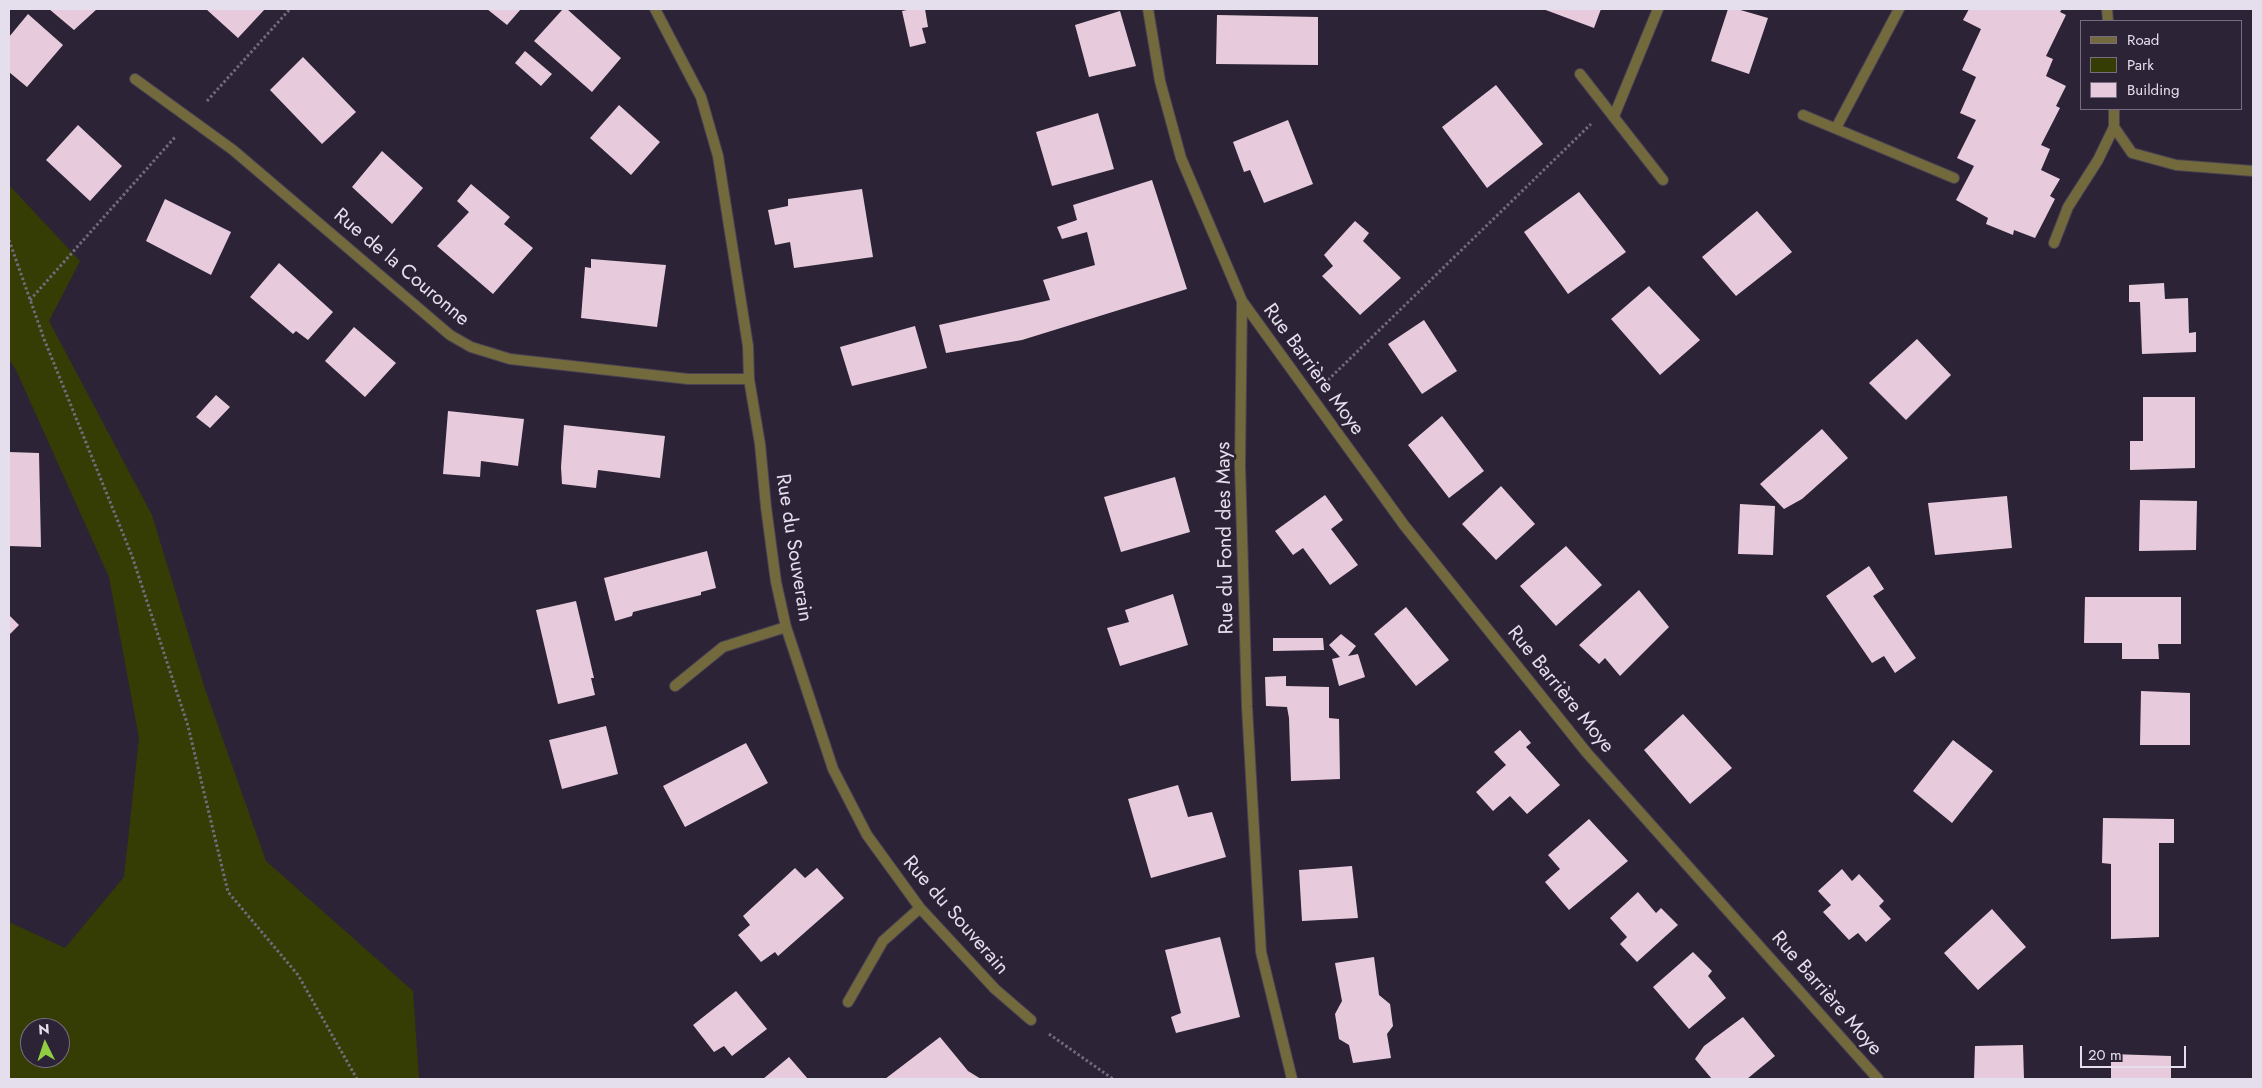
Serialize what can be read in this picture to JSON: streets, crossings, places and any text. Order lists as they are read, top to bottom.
{
  "streets": {
    "street": [
      "Rue de la Couronne",
      "Rue Barrière Moye",
      "Rue du Fond des Mays",
      "Rue du Souverain"
    ]
  },
  "crossings": [
    ["Rue de la Couronne", "Rue du Souverain"],
    ["Rue Barrière Moye", "Rue du Fond des Mays"]
  ],
  "legend": ["Road", "Park", "Building"],
  "scale_bar": "20 m",
  "north": "top"
}
